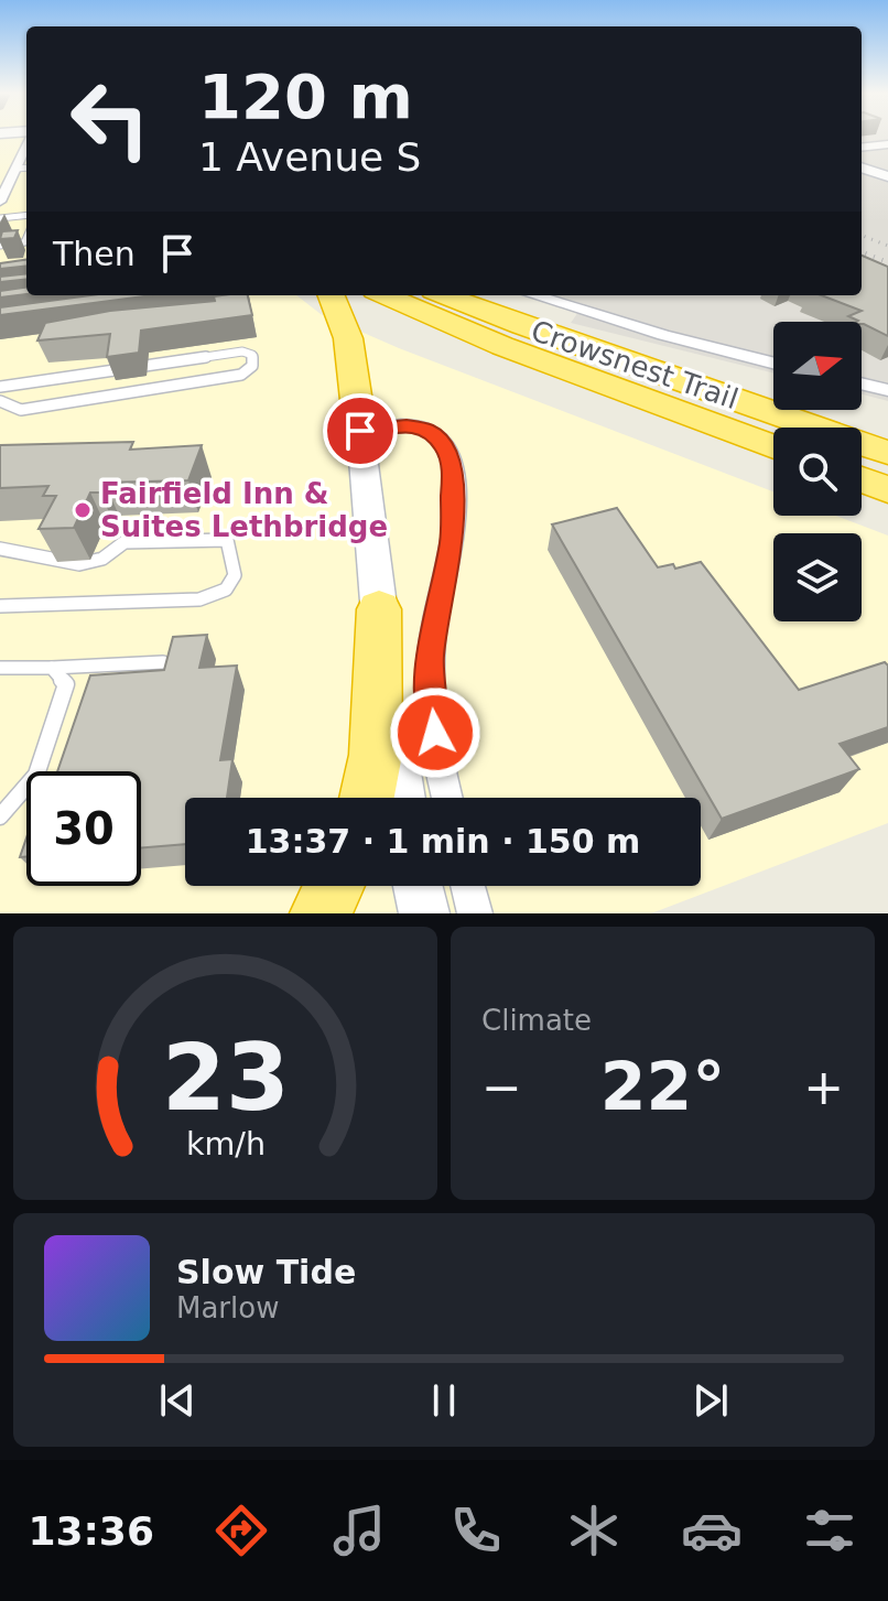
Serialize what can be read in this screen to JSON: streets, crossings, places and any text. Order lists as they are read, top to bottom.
{
  "streets": {
    "highway": ["Crowsnest Trail"]
  },
  "places": ["Fairfield Inn & Suites Lethbridge"],
  "north": "right",
  "page": {
    "turn": ["120 m", "1 Avenue S"],
    "then": "Then",
    "limit": "30",
    "trip": "13:37 · 1 min · 150 m",
    "tile": "Climate",
    "heat": ["−", "22°", "+"],
    "song": ["Slow Tide", "Marlow"],
    "tabs": "13:36",
    "gauge": ["23", "km/h"]
  }
}
